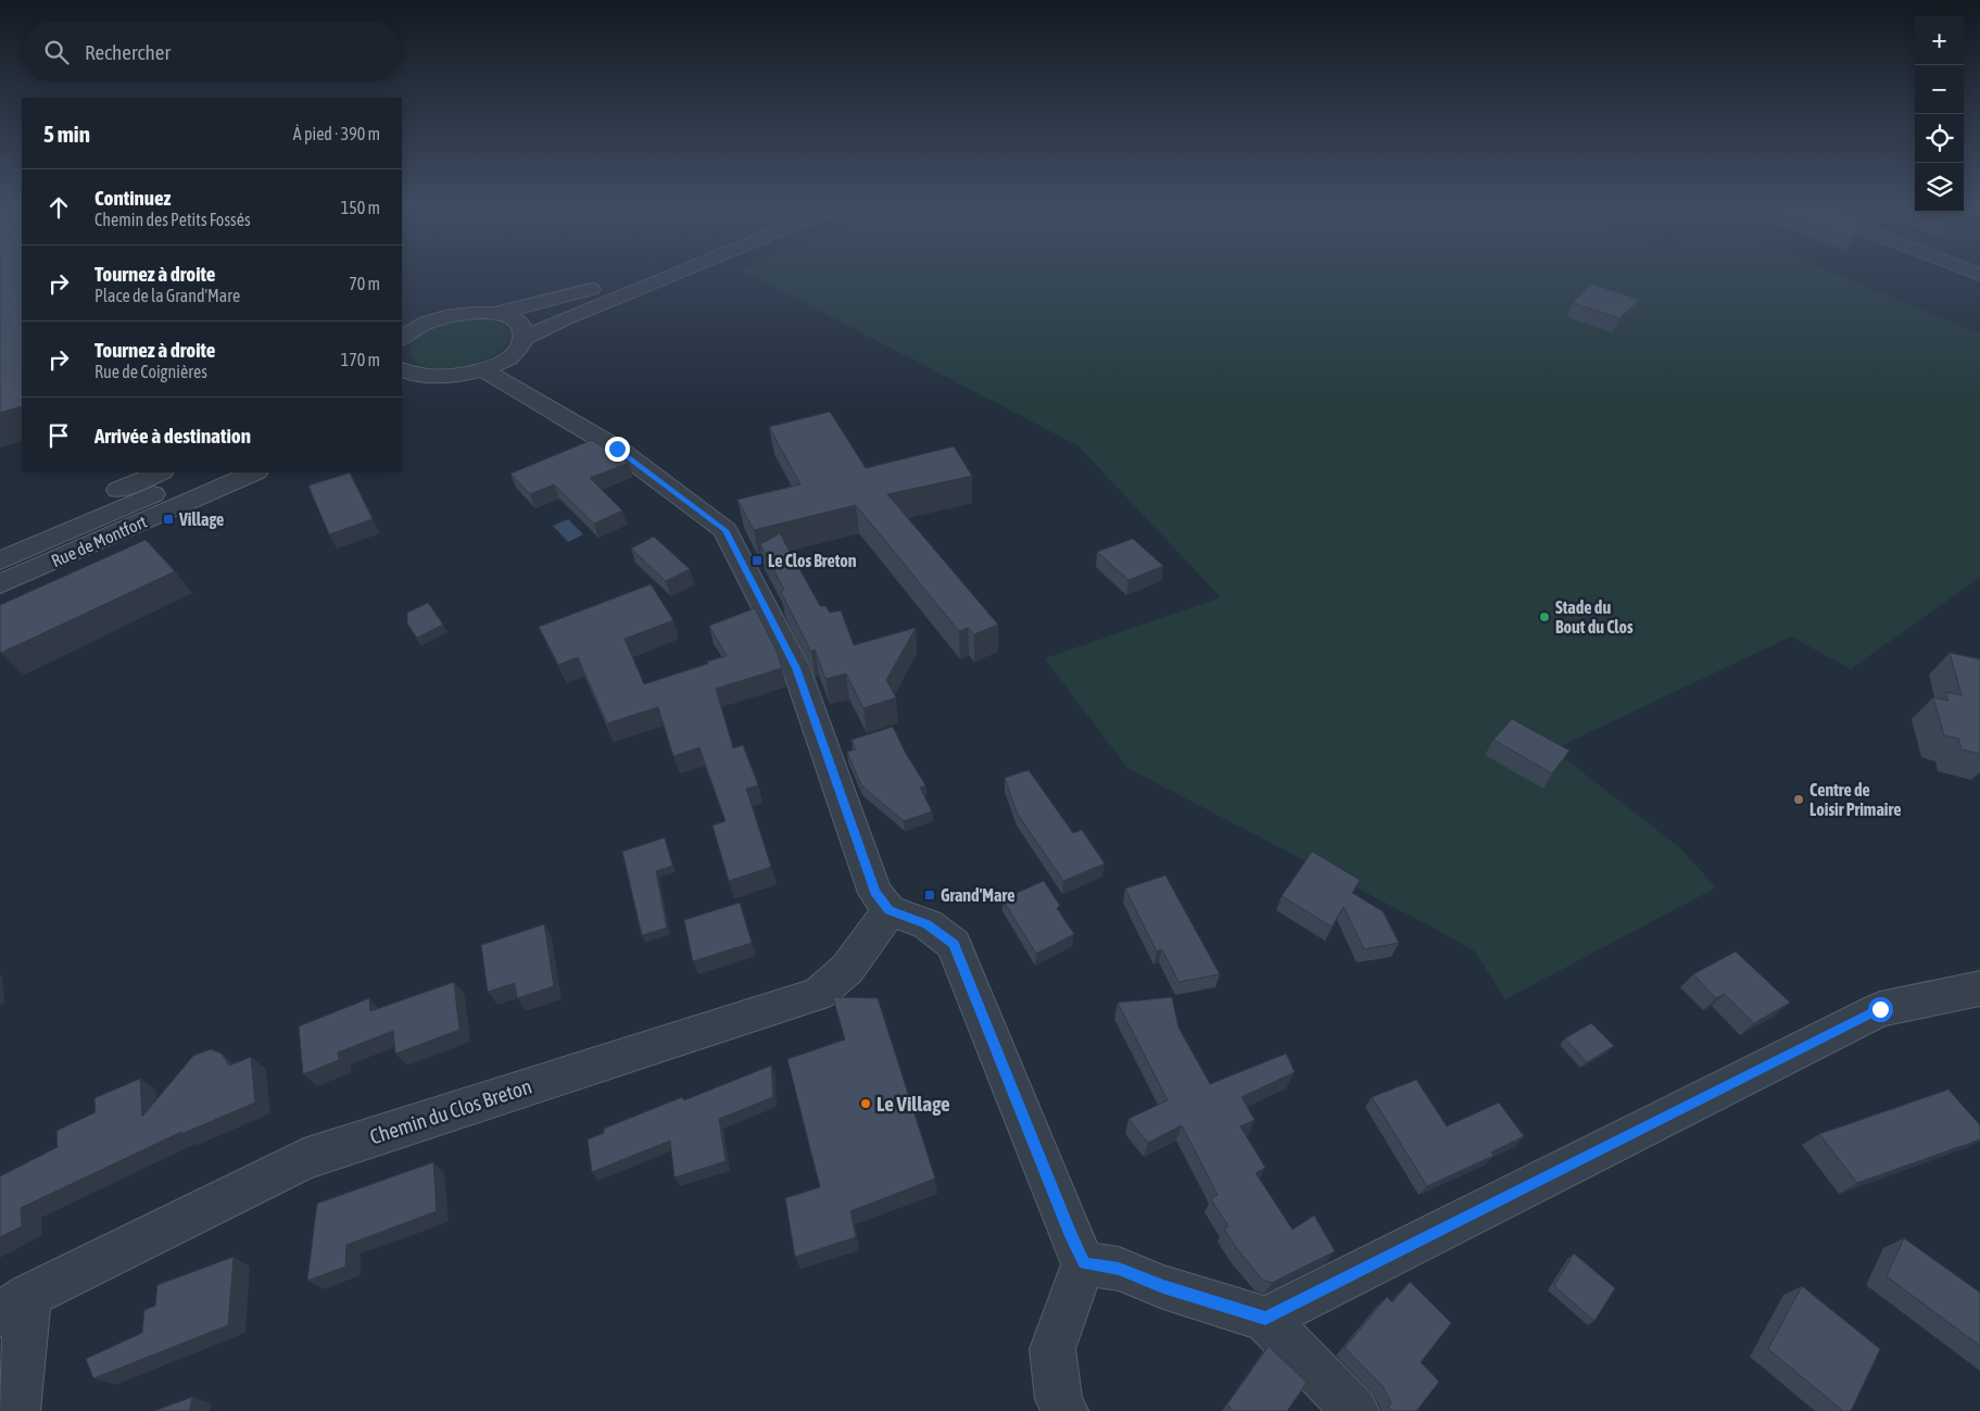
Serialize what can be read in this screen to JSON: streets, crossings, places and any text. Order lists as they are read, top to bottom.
{
  "streets": {
    "street": ["Rue de Montfort", "Chemin du Clos Breton"]
  },
  "places": {
    "transit": ["Village", "Le Clos Breton", "Grand'Mare"],
    "other": ["Stade du Bout du Clos", "Centre de Loisir Primaire", "Le Village"]
  },
  "page": {
    "map_buttons": ["+", "−"],
    "search": "Rechercher",
    "heading": ["5 min", "À pied · 390 m"],
    "list": [
      ["Continuez", "Chemin des Petits Fossés", "150 m"],
      ["Tournez à droite", "Place de la Grand'Mare", "70 m"],
      ["Tournez à droite", "Rue de Coignières", "170 m"],
      "Arrivée à destination"
    ]
  }
}
